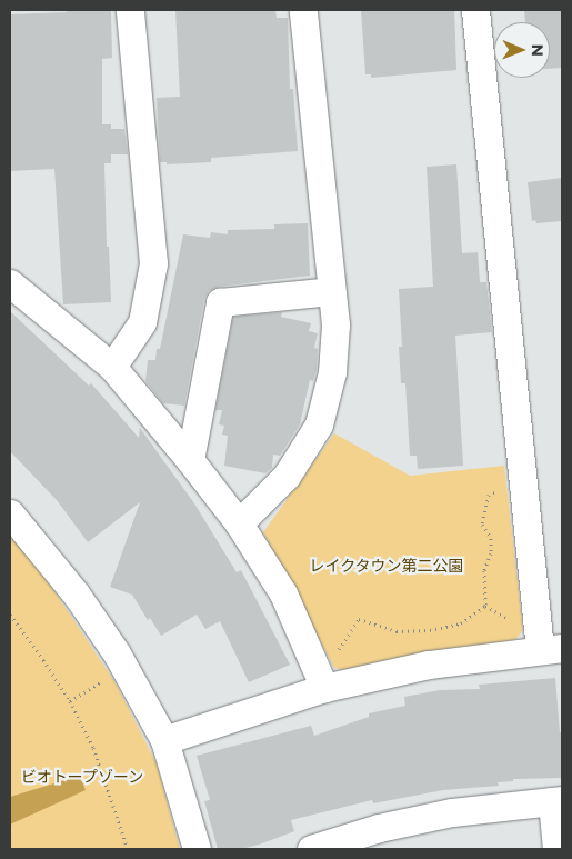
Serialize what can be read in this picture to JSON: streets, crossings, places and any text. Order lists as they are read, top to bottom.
{
  "parks": ["レイクタウン第二公園", "ビオトープゾーン"],
  "north": "right"
}
